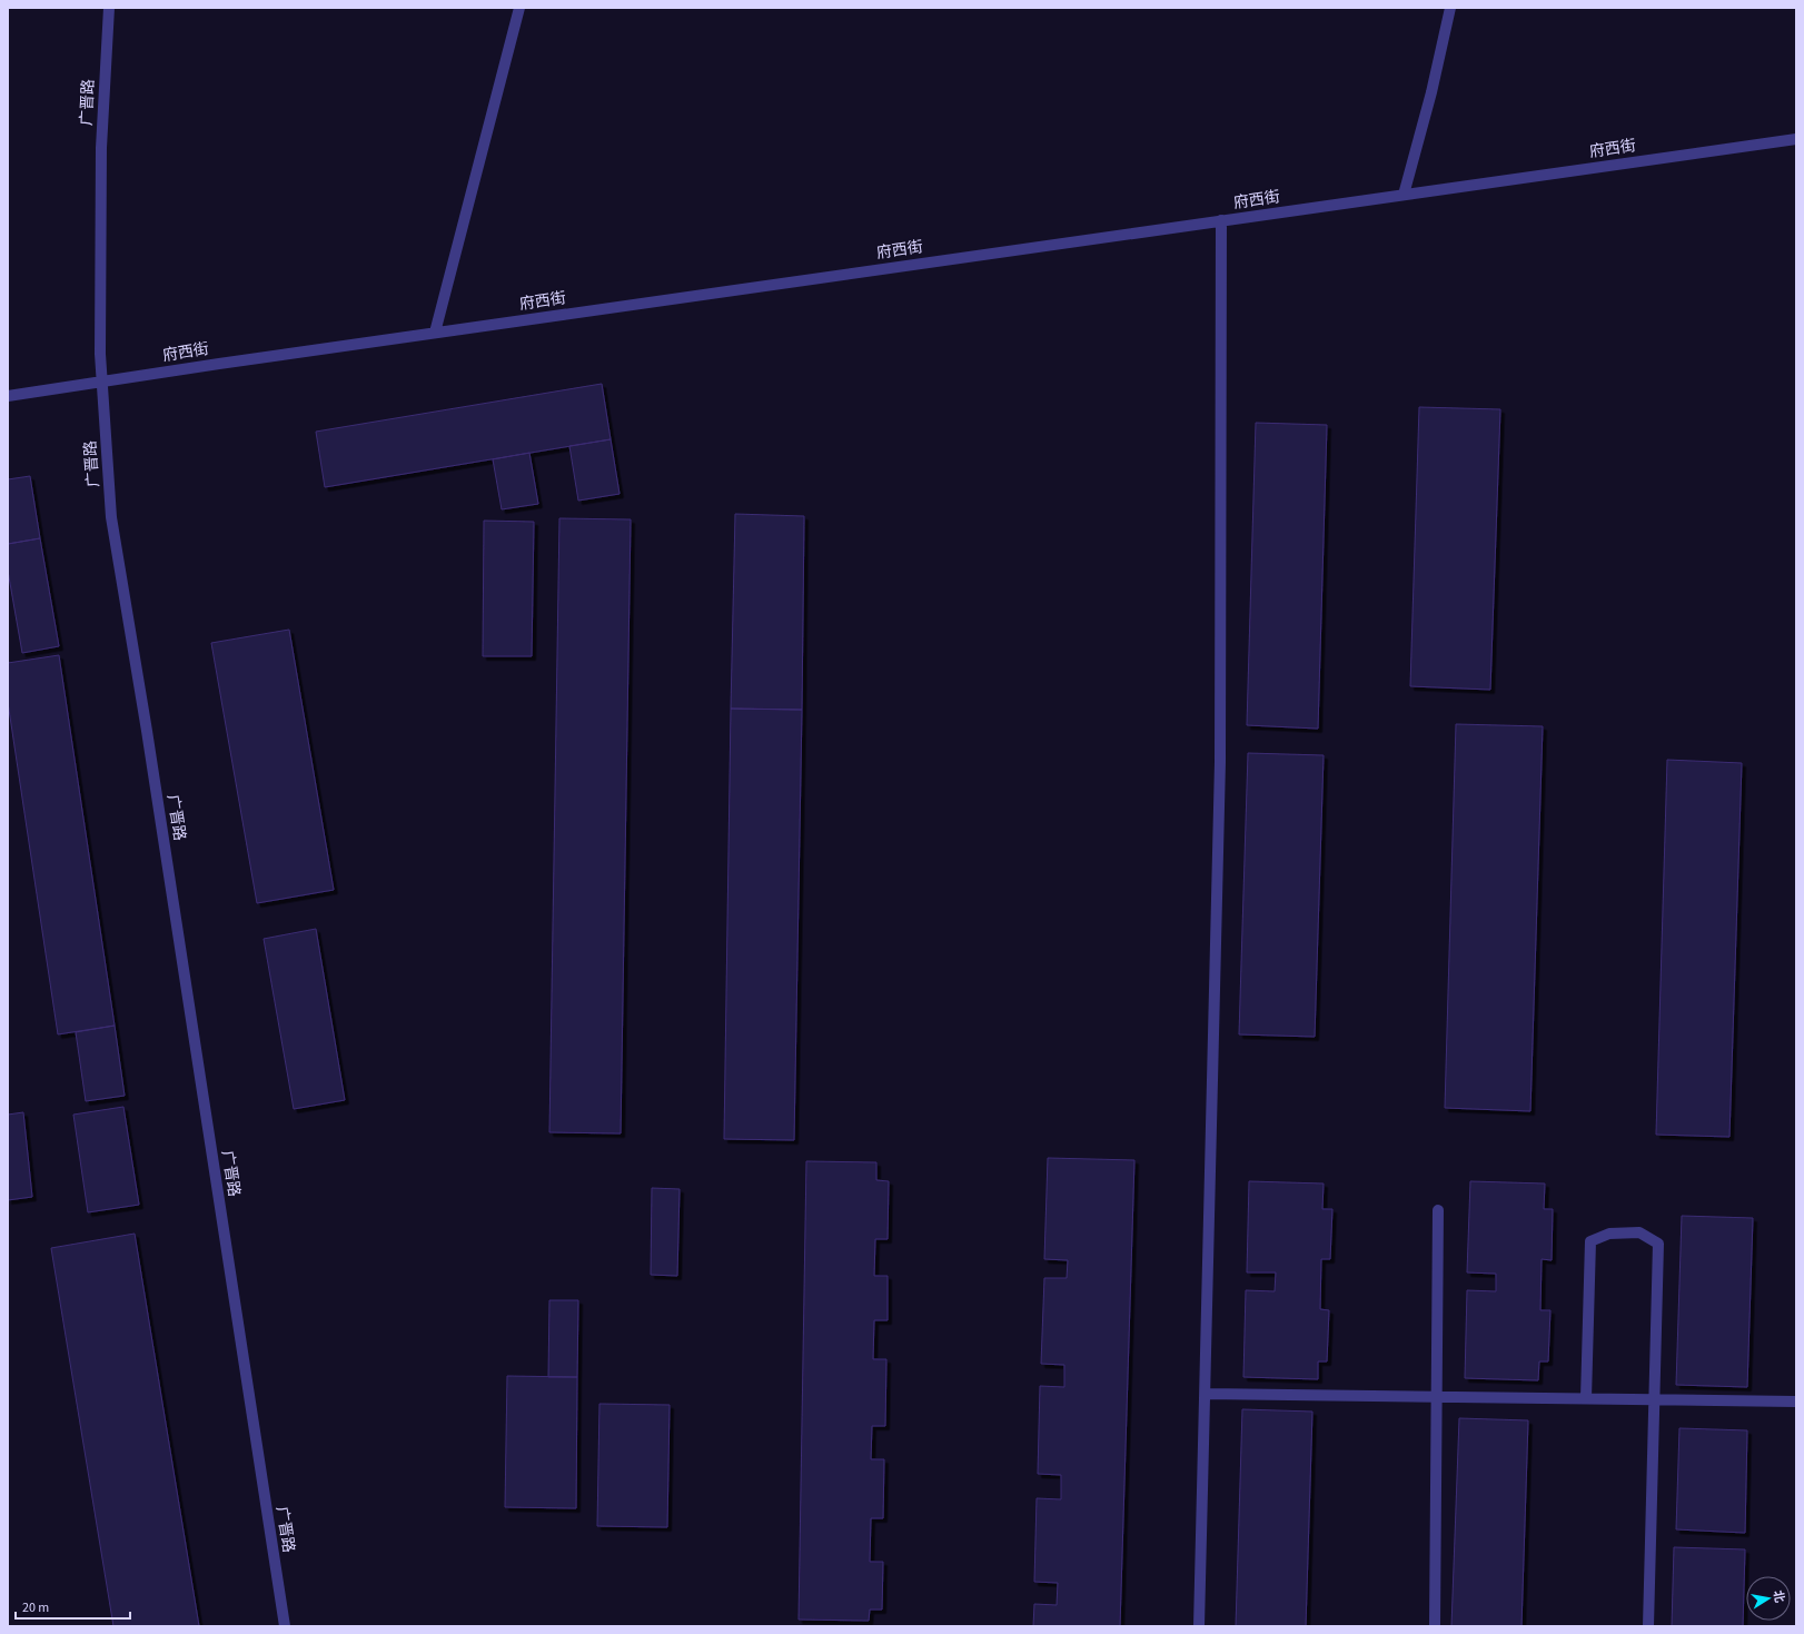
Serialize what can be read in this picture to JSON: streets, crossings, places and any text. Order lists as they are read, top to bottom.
{
  "streets": {
    "street": ["广晋路", "府西街"]
  },
  "crossings": [
    ["广晋路", "府西街"]
  ],
  "scale_bar": "20 m",
  "north": "right"
}
